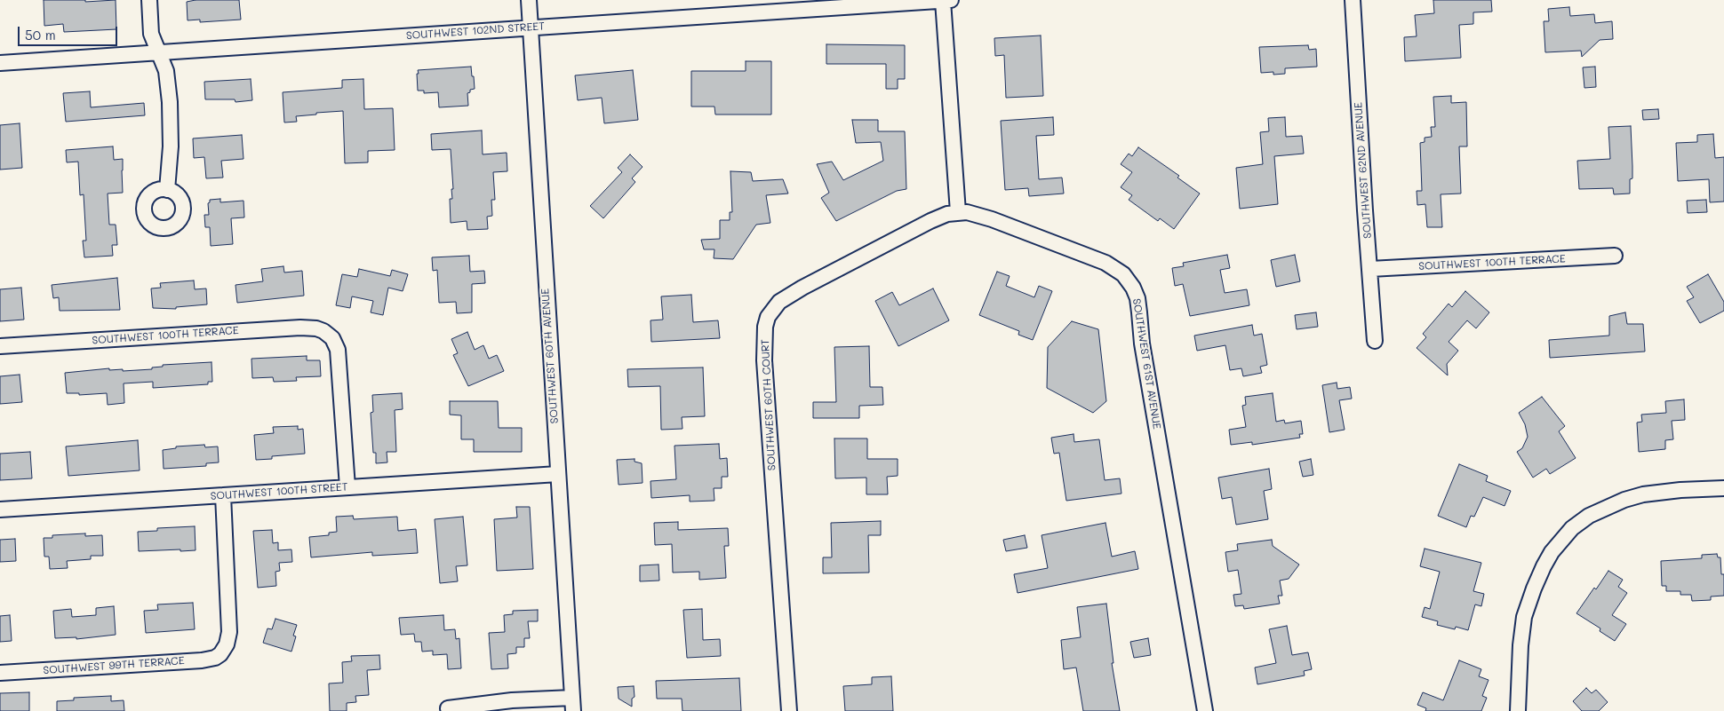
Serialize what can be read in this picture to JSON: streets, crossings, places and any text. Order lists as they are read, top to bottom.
{
  "streets": {
    "street": [
      "SOUTHWEST 102ND STREET",
      "SOUTHWEST 62ND AVENUE",
      "SOUTHWEST 100TH TERRACE",
      "SOUTHWEST 60TH AVENUE",
      "SOUTHWEST 61ST AVENUE",
      "SOUTHWEST 60TH COURT",
      "SOUTHWEST 100TH STREET",
      "SOUTHWEST 99TH TERRACE"
    ]
  },
  "crossings": [
    ["SOUTHWEST 102ND STREET", "SOUTHWEST 60TH AVENUE"],
    ["SOUTHWEST 62ND AVENUE", "SOUTHWEST 100TH TERRACE"],
    ["SOUTHWEST 100TH TERRACE", "SOUTHWEST 100TH STREET"],
    ["SOUTHWEST 60TH AVENUE", "SOUTHWEST 100TH STREET"],
    ["SOUTHWEST 61ST AVENUE", "SOUTHWEST 60TH COURT"],
    ["SOUTHWEST 100TH STREET", "SOUTHWEST 99TH TERRACE"]
  ],
  "scale_bar": "50 m"
}
